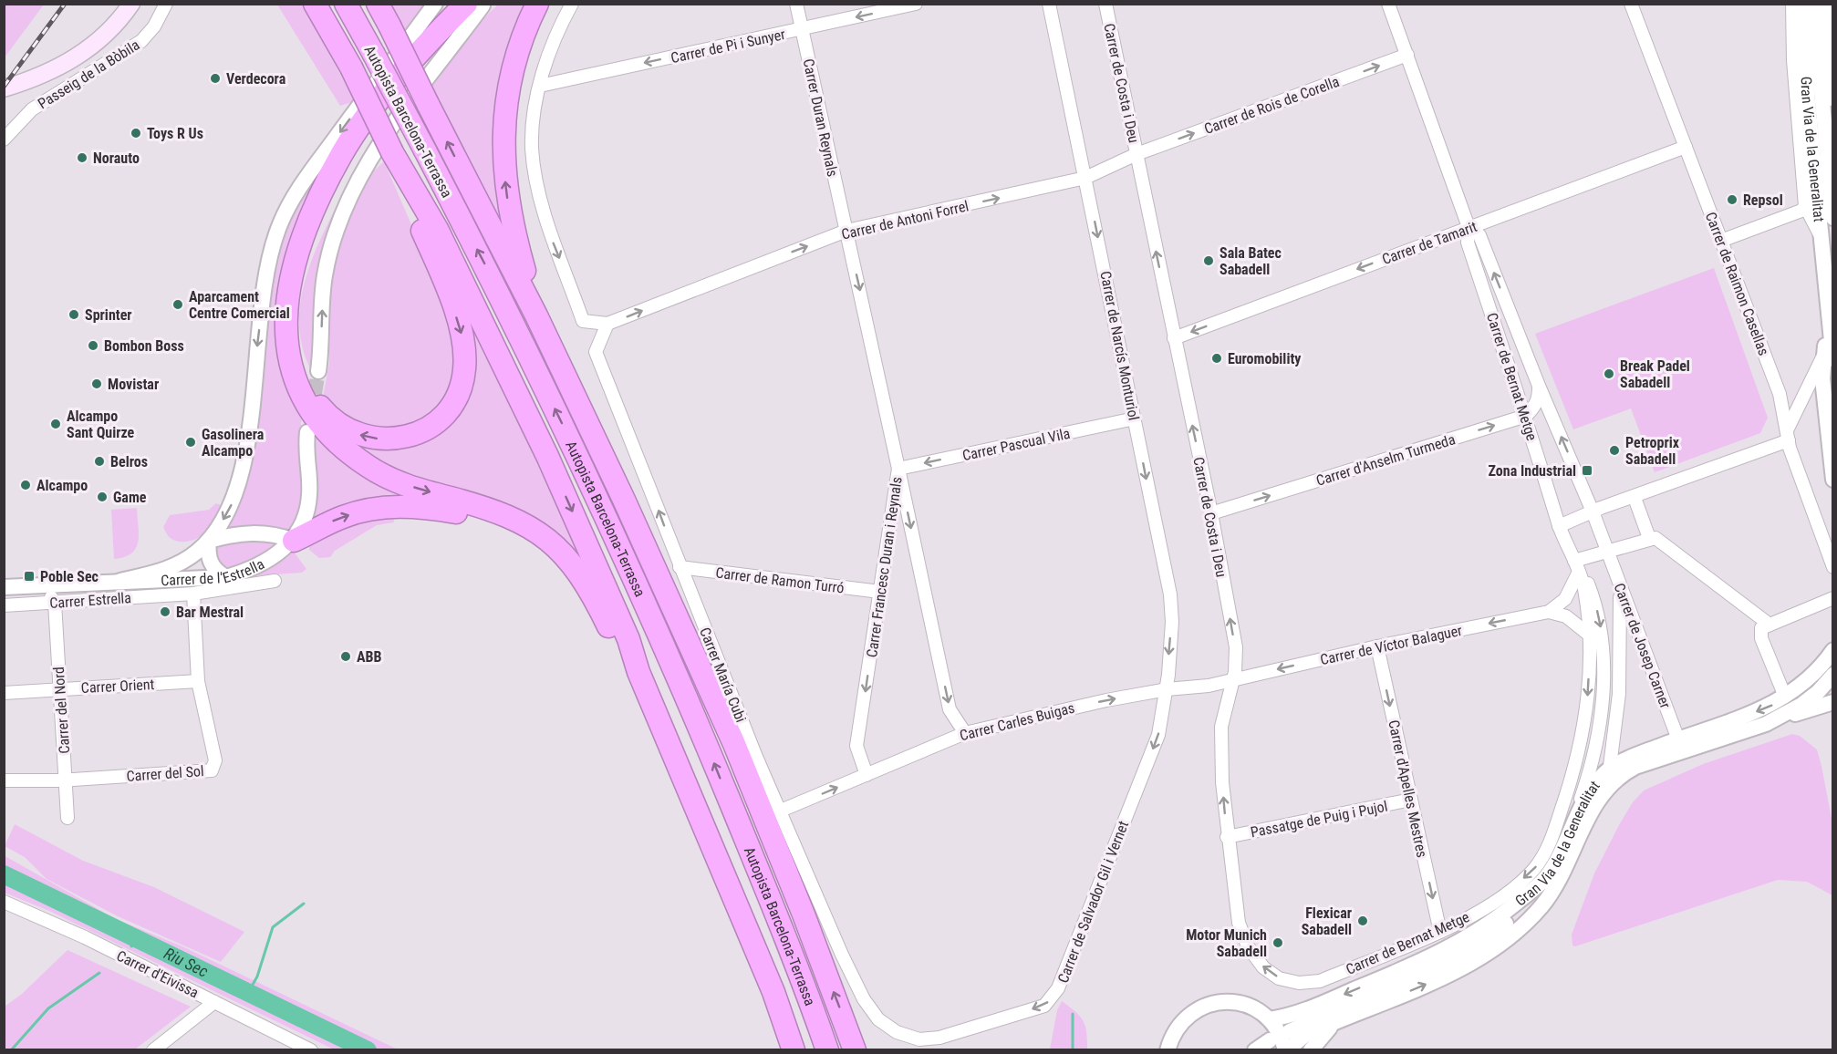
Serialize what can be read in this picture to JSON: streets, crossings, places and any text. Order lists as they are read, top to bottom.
{
  "streets": {
    "highway": ["Autopista Barcelona-Terrassa"],
    "street": [
      "Carrer de Pi i Sunyer",
      "Passeig de la Bòbila",
      "Carrer de Costa i Deu",
      "Carrer de Rois de Corella",
      "Carrer Duran Reynals",
      "Gran Via de la Generalitat",
      "Carrer de Antoni Forrel",
      "Carrer de Tamarit",
      "Carrer de Raimon Casellas",
      "Carrer de Narcís Monturiol",
      "Carrer de Bernat Metge",
      "Carrer Pascual Vila",
      "Carrer d'Anselm Turmeda",
      "Carrer Francesc Duran i Reynals",
      "Carrer de l'Estrella",
      "Carrer de Ramon Turró",
      "Carrer Estrella",
      "Carrer de Víctor Balaguer",
      "Carrer de Josep Carner",
      "Carrer María Cubi",
      "Carrer Orient",
      "Carrer del Nord",
      "Carrer Carles Buigas",
      "Carrer del Sol",
      "Carrer d'Apelles Mestres",
      "Passatge de Puig i Pujol",
      "Carrer de Salvador Gil i Vernet",
      "Carrer d'Eivissa"
    ]
  },
  "crossings": [
    ["Carrer de Pi i Sunyer", "Carrer Duran Reynals"],
    ["Carrer de Pi i Sunyer", "Carrer de Antoni Forrel"],
    ["Carrer de Costa i Deu", "Carrer de Rois de Corella"],
    ["Carrer de Costa i Deu", "Carrer de Antoni Forrel"],
    ["Carrer de Costa i Deu", "Carrer de Tamarit"],
    ["Carrer de Costa i Deu", "Carrer de Bernat Metge"],
    ["Carrer de Costa i Deu", "Carrer d'Anselm Turmeda"],
    ["Carrer de Costa i Deu", "Carrer de Víctor Balaguer"],
    ["Carrer de Costa i Deu", "Carrer Carles Buigas"],
    ["Carrer de Costa i Deu", "Passatge de Puig i Pujol"],
    ["Carrer de Rois de Corella", "Carrer de Antoni Forrel"],
    ["Carrer de Rois de Corella", "Carrer de Bernat Metge"],
    ["Carrer Duran Reynals", "Carrer de Antoni Forrel"],
    ["Carrer Duran Reynals", "Carrer Francesc Duran i Reynals"],
    ["Gran Via de la Generalitat", "Carrer de Bernat Metge"],
    ["Gran Via de la Generalitat", "Carrer de Josep Carner"],
    ["Carrer de Antoni Forrel", "Carrer de Narcís Monturiol"],
    ["Carrer de Antoni Forrel", "Carrer Francesc Duran i Reynals"],
    ["Carrer de Antoni Forrel", "Carrer María Cubi"],
    ["Carrer de Tamarit", "Carrer de Raimon Casellas"],
    ["Carrer de Tamarit", "Carrer de Bernat Metge"],
    ["Carrer de Narcís Monturiol", "Carrer Pascual Vila"],
    ["Carrer de Narcís Monturiol", "Carrer Carles Buigas"],
    ["Carrer de Narcís Monturiol", "Carrer de Salvador Gil i Vernet"],
    ["Carrer de Bernat Metge", "Carrer d'Anselm Turmeda"],
    ["Carrer de Bernat Metge", "Carrer de Josep Carner"],
    ["Carrer de Bernat Metge", "Carrer d'Apelles Mestres"],
    ["Carrer Pascual Vila", "Carrer Francesc Duran i Reynals"],
    ["Carrer Francesc Duran i Reynals", "Carrer de Ramon Turró"],
    ["Carrer Francesc Duran i Reynals", "Carrer Carles Buigas"],
    ["Carrer de l'Estrella", "Carrer del Nord"],
    ["Carrer de Ramon Turró", "Carrer María Cubi"],
    ["Carrer Estrella", "Carrer del Nord"],
    ["Carrer Estrella", "Carrer del Sol"],
    ["Carrer de Víctor Balaguer", "Carrer Carles Buigas"],
    ["Carrer de Víctor Balaguer", "Carrer d'Apelles Mestres"],
    ["Carrer María Cubi", "Carrer Carles Buigas"],
    ["Carrer María Cubi", "Carrer de Salvador Gil i Vernet"],
    ["Carrer Orient", "Carrer del Nord"],
    ["Carrer Orient", "Carrer del Sol"],
    ["Carrer del Nord", "Carrer del Sol"],
    ["Carrer Carles Buigas", "Carrer de Salvador Gil i Vernet"],
    ["Carrer d'Apelles Mestres", "Passatge de Puig i Pujol"]
  ],
  "one_way": [
    "Carrer de Pi i Sunyer",
    "Carrer de Costa i Deu",
    "Carrer de Rois de Corella",
    "Carrer de Tamarit",
    "Carrer de Narcís Monturiol",
    "Carrer Pascual Vila",
    "Carrer d'Anselm Turmeda",
    "Carrer de Víctor Balaguer",
    "Carrer Carles Buigas",
    "Carrer d'Apelles Mestres",
    "Carrer de Salvador Gil i Vernet"
  ],
  "water": ["Riu Sec"],
  "places": {
    "other": [
      "Verdecora",
      "Toys R Us",
      "Norauto",
      "Repsol",
      "Sala Batec Sabadell",
      "Aparcament Centre Comercial",
      "Sprinter",
      "Bombon Boss",
      "Euromobility",
      "Break Padel Sabadell",
      "Movistar",
      "Alcampo Sant Quirze",
      "Gasolinera Alcampo",
      "Petroprix Sabadell",
      "Belros",
      "Alcampo",
      "Game",
      "Bar Mestral",
      "ABB",
      "Flexicar Sabadell",
      "Motor Munich Sabadell"
    ],
    "transit": ["Zona Industrial", "Poble Sec"]
  }
}
